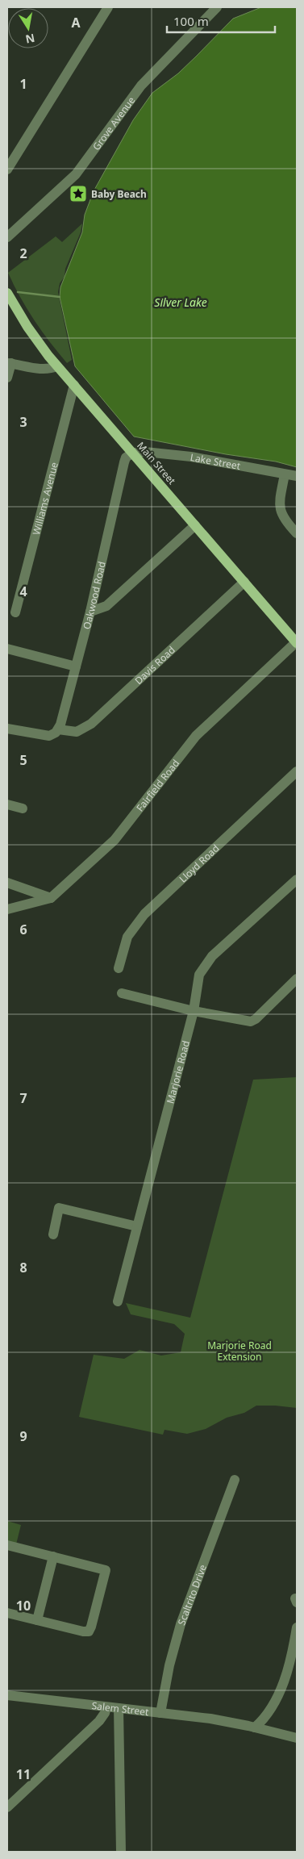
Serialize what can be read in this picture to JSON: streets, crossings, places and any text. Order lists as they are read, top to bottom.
{
  "streets": {
    "main road": ["Main Street"],
    "street": [
      "Grove Avenue",
      "Lake Street",
      "Williams Avenue",
      "Oakwood Road",
      "Davis Road",
      "Fairfield Road",
      "Lloyd Road",
      "Marjorie Road",
      "Scaltrito Drive",
      "Salem Street"
    ]
  },
  "crossings": [
    ["Lake Street", "Main Street"],
    ["Lake Street", "Oakwood Road"],
    ["Main Street", "Williams Avenue"],
    ["Main Street", "Oakwood Road"],
    ["Main Street", "Davis Road"],
    ["Main Street", "Fairfield Road"],
    ["Oakwood Road", "Davis Road"],
    ["Scaltrito Drive", "Salem Street"]
  ],
  "water": ["Silver Lake"],
  "parks": ["Marjorie Road Extension"],
  "places": {
    "place": ["Baby Beach"]
  },
  "scale_bar": "100 m",
  "north": "bottom",
  "grid": {
    "columns": ["A"],
    "rows": [
      "1",
      "2",
      "3",
      "4",
      "5",
      "6",
      "7",
      "8",
      "9",
      "10",
      "11"
    ]
  }
}
